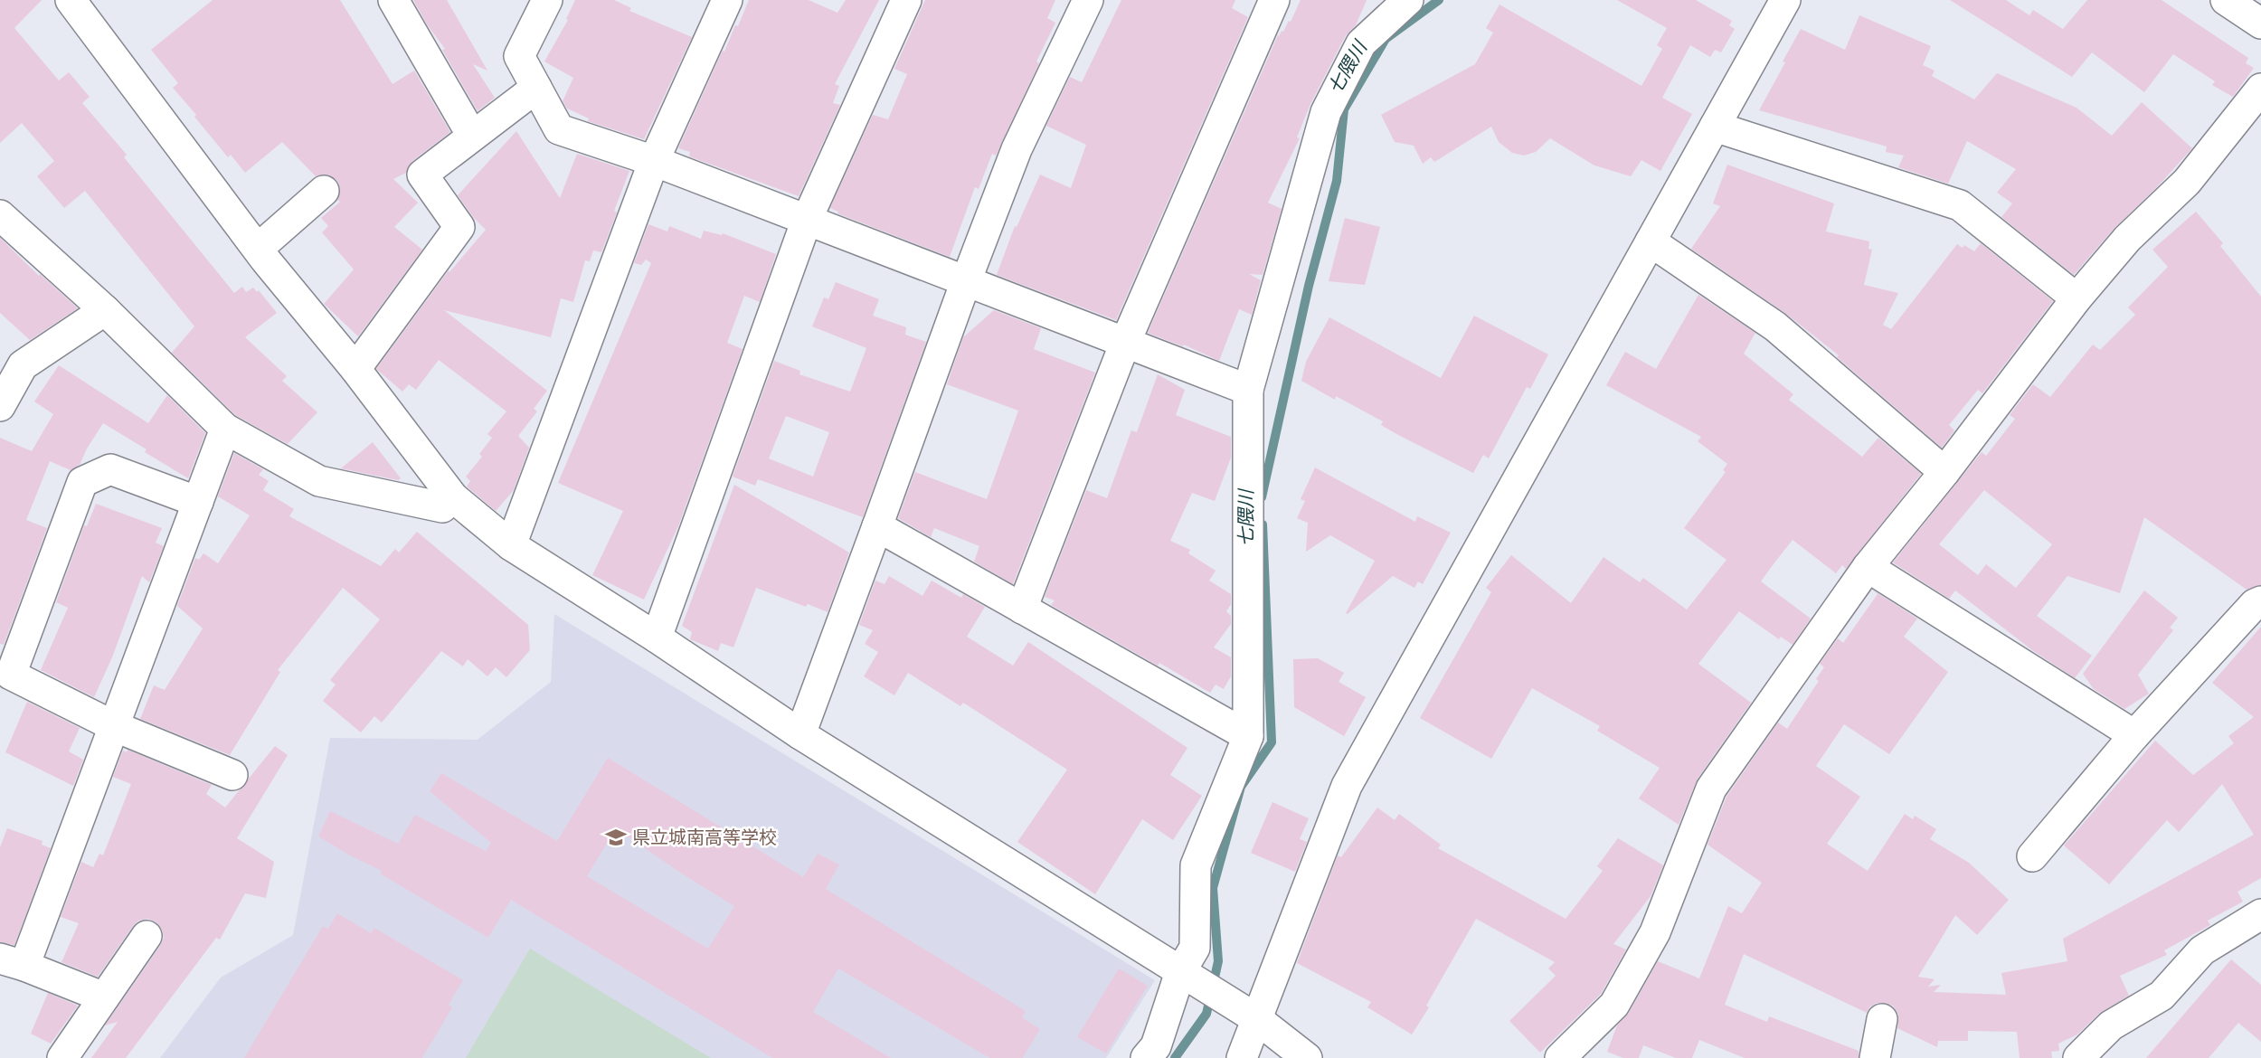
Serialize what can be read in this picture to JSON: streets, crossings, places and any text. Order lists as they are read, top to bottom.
{
  "water": ["七隈川"],
  "places": {
    "school or university": ["県立城南高等学校"]
  }
}
